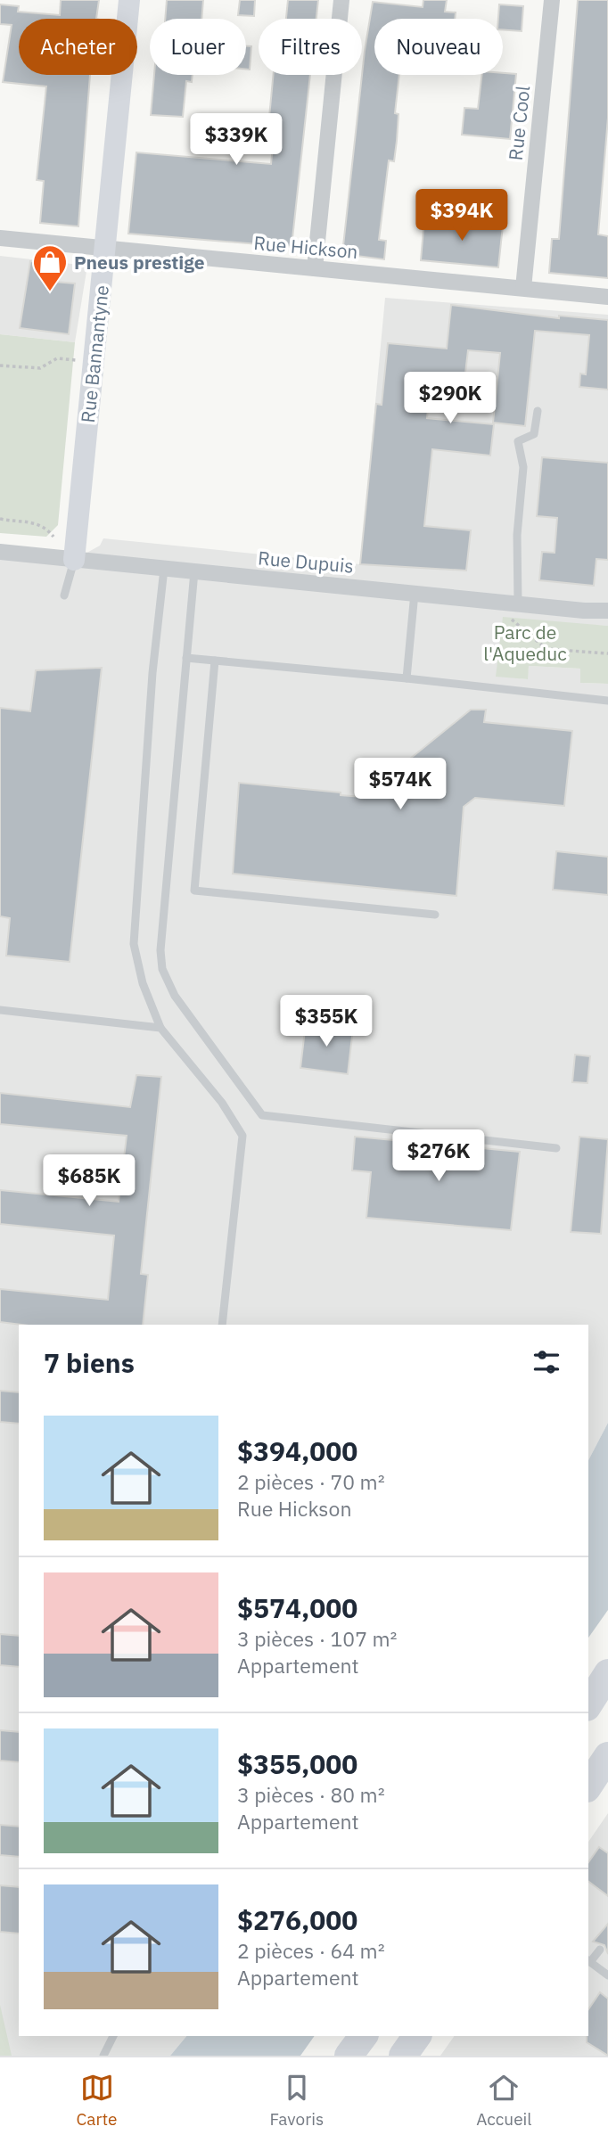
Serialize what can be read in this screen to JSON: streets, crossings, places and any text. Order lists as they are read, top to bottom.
{
  "streets": {
    "street": [
      "Rue Cool",
      "Rue Hickson",
      "Rue Bannantyne",
      "Rue Dupuis"
    ]
  },
  "crossings": [
    ["Rue Cool", "Rue Hickson"],
    ["Rue Hickson", "Rue Bannantyne"],
    ["Rue Bannantyne", "Rue Dupuis"]
  ],
  "parks": ["Parc de l'Aqueduc"],
  "places": {
    "shop": ["Pneus prestige"]
  },
  "page": {
    "chip": [
      "Acheter",
      "Louer",
      "Filtres",
      "Nouveau"
    ],
    "price": [
      "$339K",
      "$394K",
      "$290K",
      "$574K",
      "$355K",
      "$276K",
      "$685K"
    ],
    "heading": "7 biens",
    "list": [
      {
        "name": "$394,000",
        "note": "2 pièces · 70 m² · Rue Hickson"
      },
      {
        "name": "$574,000",
        "note": "3 pièces · 107 m² · Appartement"
      },
      {
        "name": "$355,000",
        "note": "3 pièces · 80 m² · Appartement"
      },
      {
        "name": "$276,000",
        "note": "2 pièces · 64 m² · Appartement"
      }
    ],
    "tabs": ["Carte", "Favoris", "Accueil"]
  }
}
